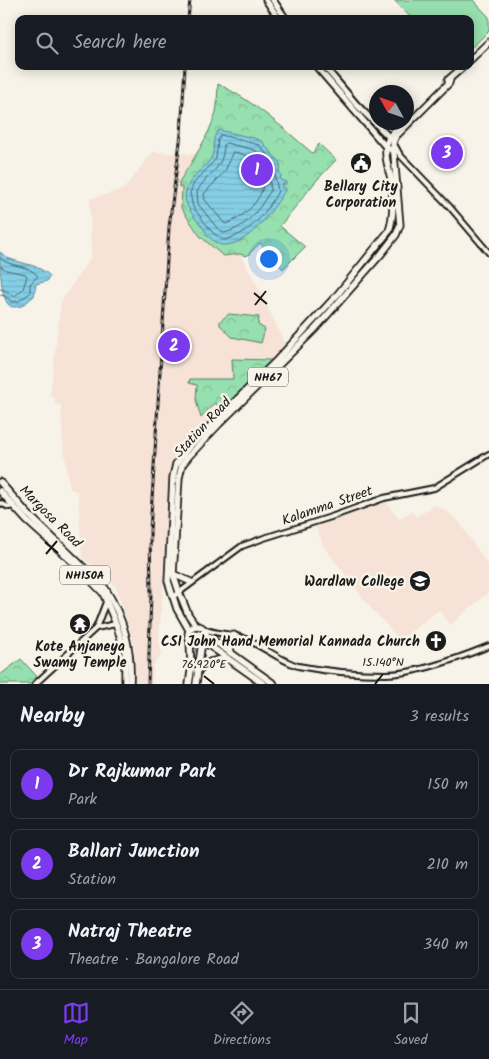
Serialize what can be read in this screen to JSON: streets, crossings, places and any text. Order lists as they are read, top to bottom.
{
  "streets": {
    "highway": [
      "NH67",
      "Station Road",
      "Margosa Road",
      "NH150A"
    ],
    "street": ["Kalamma Street"]
  },
  "crossings": [
    ["NH67", "Station Road"],
    ["Station Road", "Kalamma Street"],
    ["Margosa Road", "NH150A"]
  ],
  "places": {
    "public building": ["Bellary City Corporation"],
    "school or university": ["Wardlaw College"],
    "temple": ["Kote Anjaneya Swamy Temple"],
    "church": ["CSI John Hand Memorial Kannada Church"]
  },
  "north": "top left",
  "page": {
    "search": "Search here",
    "pins": ["3", "1", "2"],
    "heading": ["Nearby", "3 results"],
    "list": [
      {
        "mark": "1",
        "name": "Dr Rajkumar Park",
        "note": "Park",
        "value": "150 m"
      },
      {
        "mark": "2",
        "name": "Ballari Junction",
        "note": "Station",
        "value": "210 m"
      },
      {
        "mark": "3",
        "name": "Natraj Theatre",
        "note": "Theatre · Bangalore Road",
        "value": "340 m"
      }
    ],
    "nav": ["Map", "Directions", "Saved"]
  },
  "coordinates": ["15.140°N", "76.920°E"]
}
